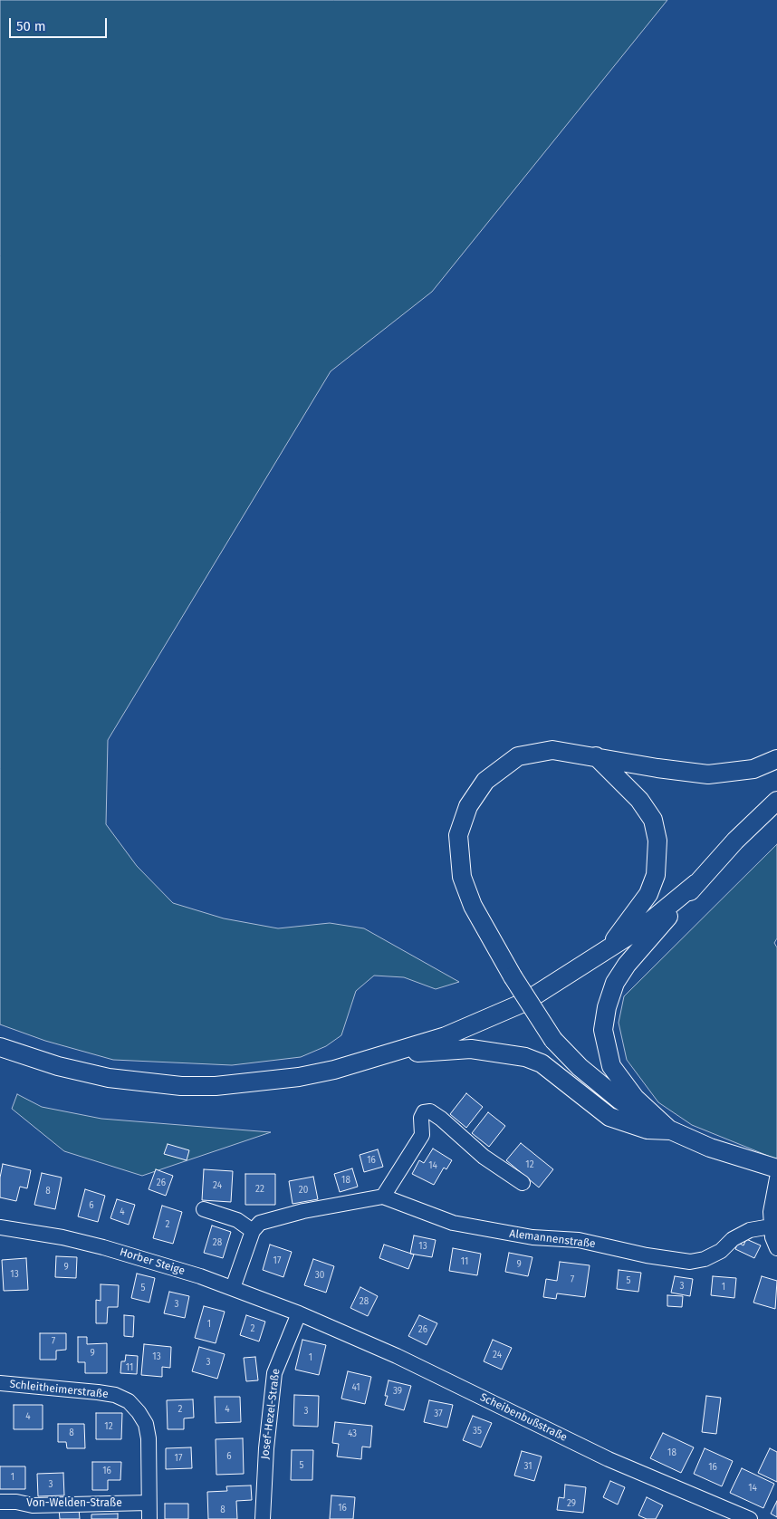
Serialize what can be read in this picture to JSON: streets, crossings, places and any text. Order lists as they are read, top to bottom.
{
  "streets": {
    "street": [
      "Alemannenstraße",
      "Horber Steige",
      "Schleitheimerstraße",
      "Josef-Hezel-Straße",
      "Scheibenbußstraße",
      "Von-Welden-Straße"
    ]
  },
  "crossings": [
    ["Horber Steige", "Josef-Hezel-Straße"],
    ["Horber Steige", "Scheibenbußstraße"],
    ["Schleitheimerstraße", "Von-Welden-Straße"],
    ["Josef-Hezel-Straße", "Scheibenbußstraße"]
  ],
  "house_numbers": [
    "16",
    "12",
    "14",
    "18",
    "26",
    "24",
    "22",
    "20",
    "8",
    "6",
    "4",
    "2",
    "28",
    "13",
    "17",
    "11",
    "9",
    "9",
    "13",
    "30",
    "7",
    "5",
    "3",
    "1",
    "5",
    "28",
    "3",
    "1",
    "2",
    "26",
    "7",
    "9",
    "24",
    "13",
    "1",
    "3",
    "11",
    "41",
    "39",
    "2",
    "4",
    "3",
    "37",
    "4",
    "12",
    "35",
    "8",
    "43",
    "18",
    "6",
    "17",
    "5",
    "31",
    "16",
    "16",
    "1",
    "3",
    "14",
    "29",
    "16",
    "8"
  ],
  "scale_bar": "50 m"
}
